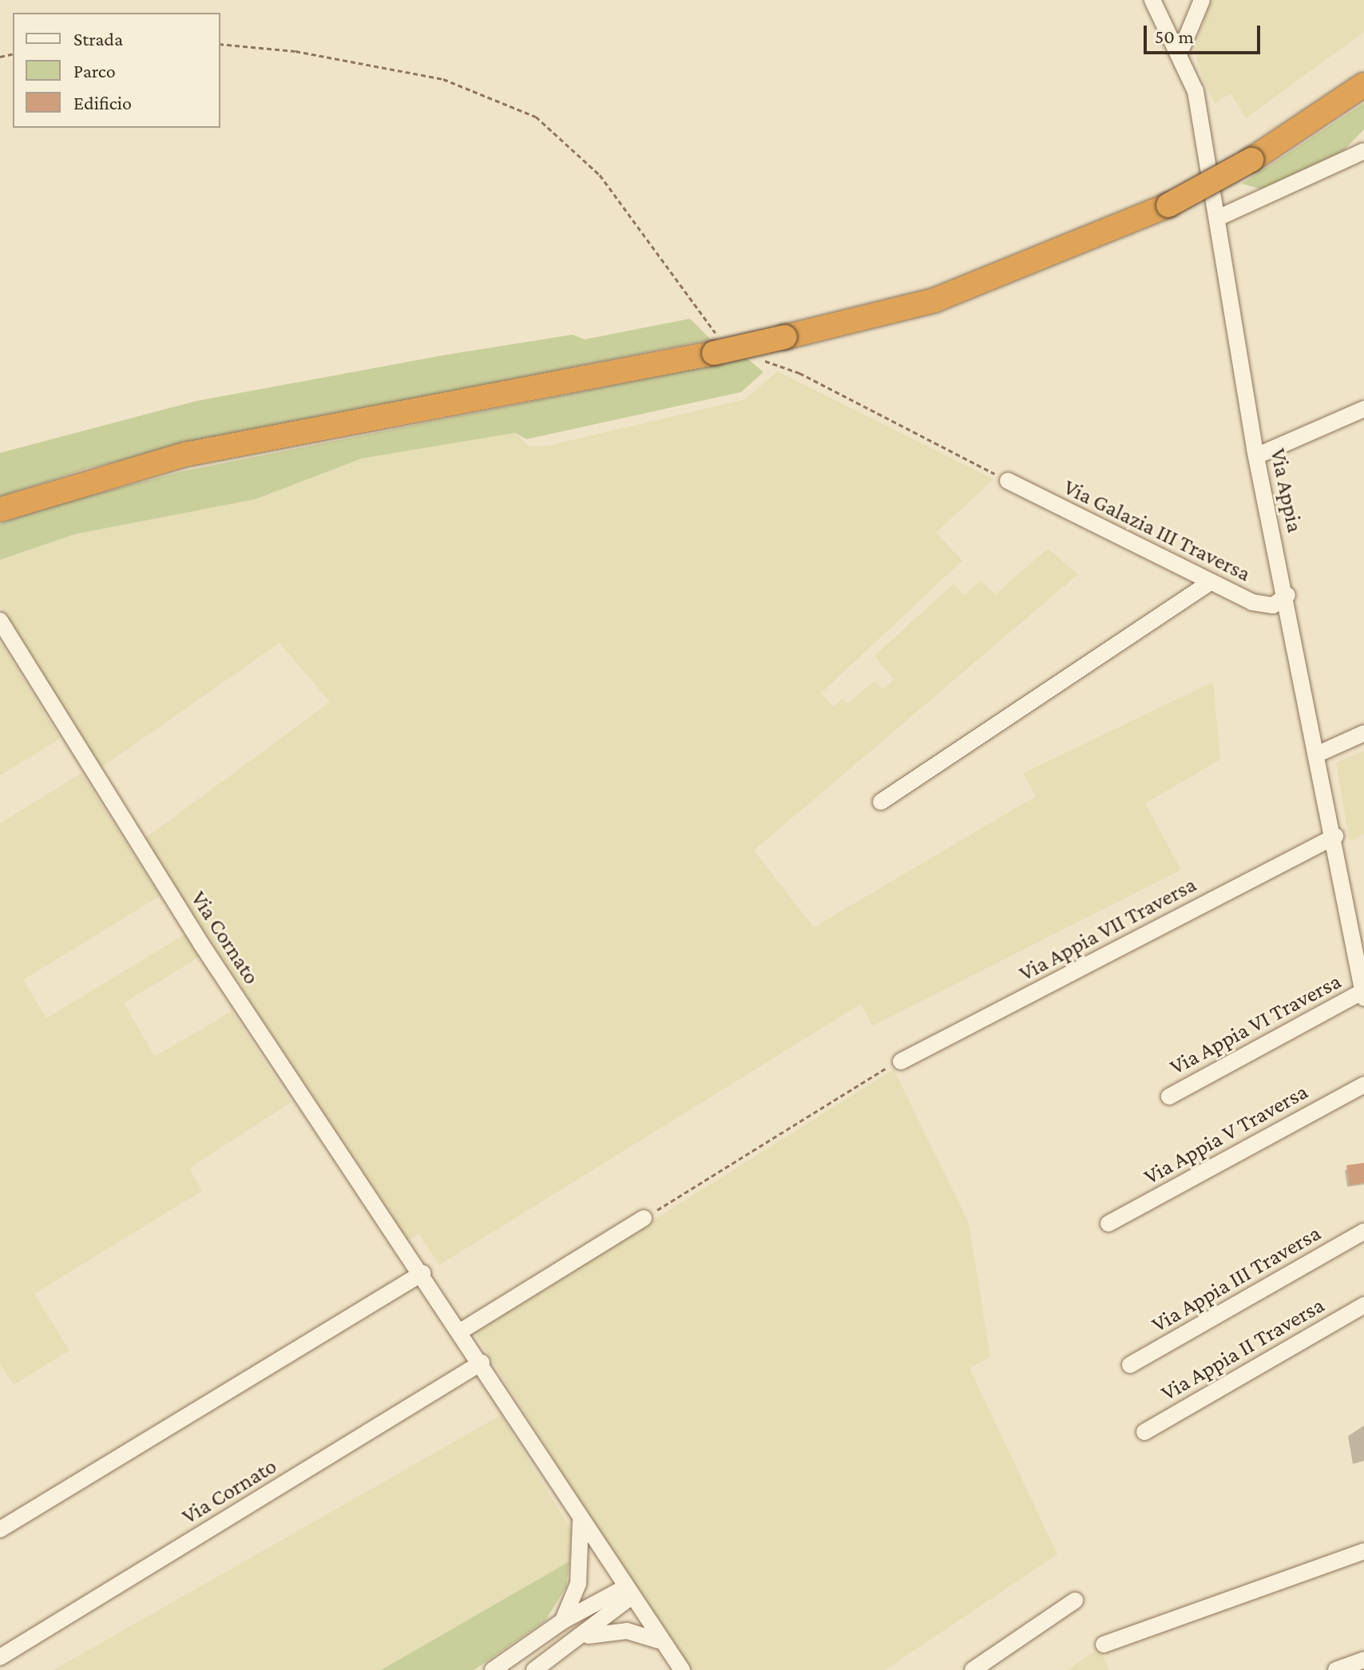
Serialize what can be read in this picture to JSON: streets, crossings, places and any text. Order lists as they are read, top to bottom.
{
  "streets": {
    "street": [
      "Via Appia",
      "Via Galazia III Traversa",
      "Via Appia VII Traversa",
      "Via Cornato",
      "Via Appia VI Traversa",
      "Via Appia V Traversa",
      "Via Appia III Traversa",
      "Via Appia II Traversa"
    ]
  },
  "crossings": [
    ["Via Appia", "Via Galazia III Traversa"],
    ["Via Appia", "Via Appia VII Traversa"],
    ["Via Appia", "Via Appia VI Traversa"]
  ],
  "legend": ["Strada", "Parco", "Edificio"],
  "scale_bar": "50 m"
}
